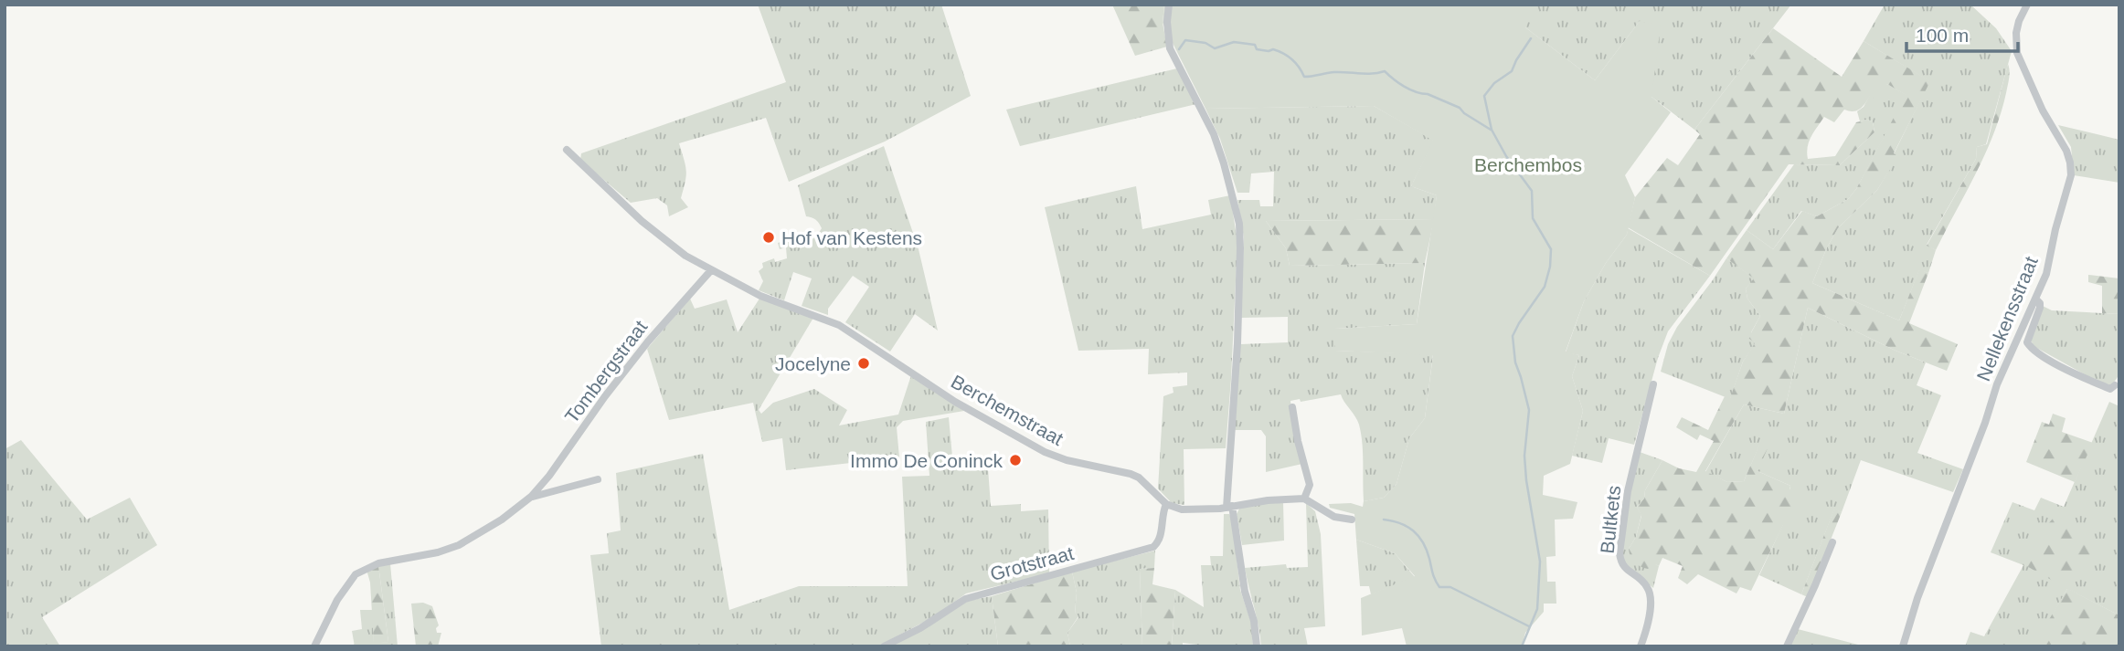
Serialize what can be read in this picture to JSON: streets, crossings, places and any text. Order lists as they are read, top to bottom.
{
  "streets": {
    "street": [
      "Nellekensstraat",
      "Tombergstraat",
      "Berchemstraat",
      "Bultkets",
      "Grotstraat"
    ]
  },
  "crossings": [
    ["Tombergstraat", "Berchemstraat"],
    ["Berchemstraat", "Grotstraat"]
  ],
  "parks": ["Berchembos"],
  "places": ["Hof van Kestens", "Jocelyne", "Immo De Coninck"],
  "scale_bar": "100 m"
}
